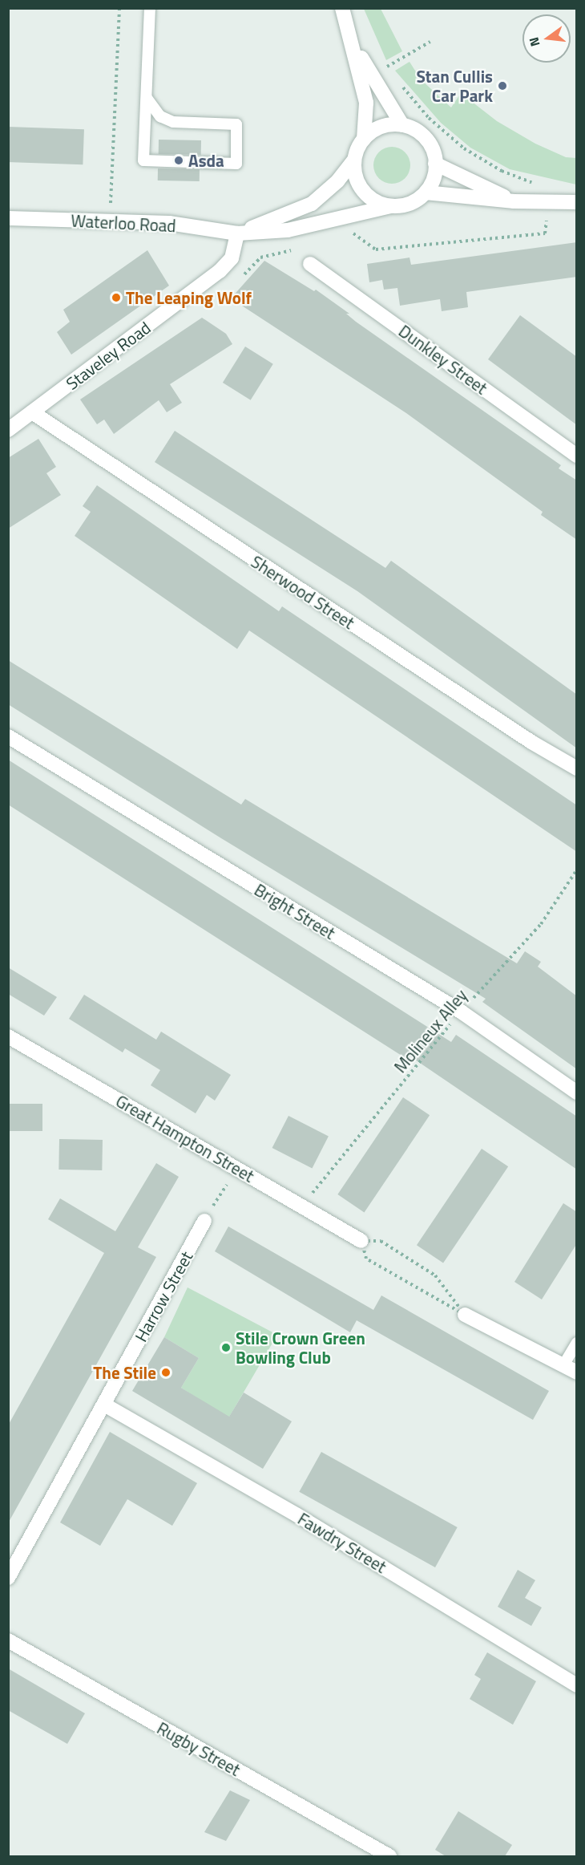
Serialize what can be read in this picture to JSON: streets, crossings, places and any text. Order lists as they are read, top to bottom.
{
  "streets": {
    "street": [
      "Waterloo Road",
      "Staveley Road",
      "Dunkley Street",
      "Sherwood Street",
      "Bright Street",
      "Great Hampton Street",
      "Harrow Street",
      "Fawdry Street",
      "Rugby Street"
    ],
    "path": ["Molineux Alley"]
  },
  "crossings": [
    ["Waterloo Road", "Staveley Road"],
    ["Staveley Road", "Sherwood Street"],
    ["Bright Street", "Molineux Alley"],
    ["Molineux Alley", "Great Hampton Street"],
    ["Harrow Street", "Fawdry Street"]
  ],
  "places": [
    "Stan Cullis Car Park",
    "Asda",
    "The Leaping Wolf",
    "Stile Crown Green Bowling Club",
    "The Stile"
  ],
  "north": "left"
}
